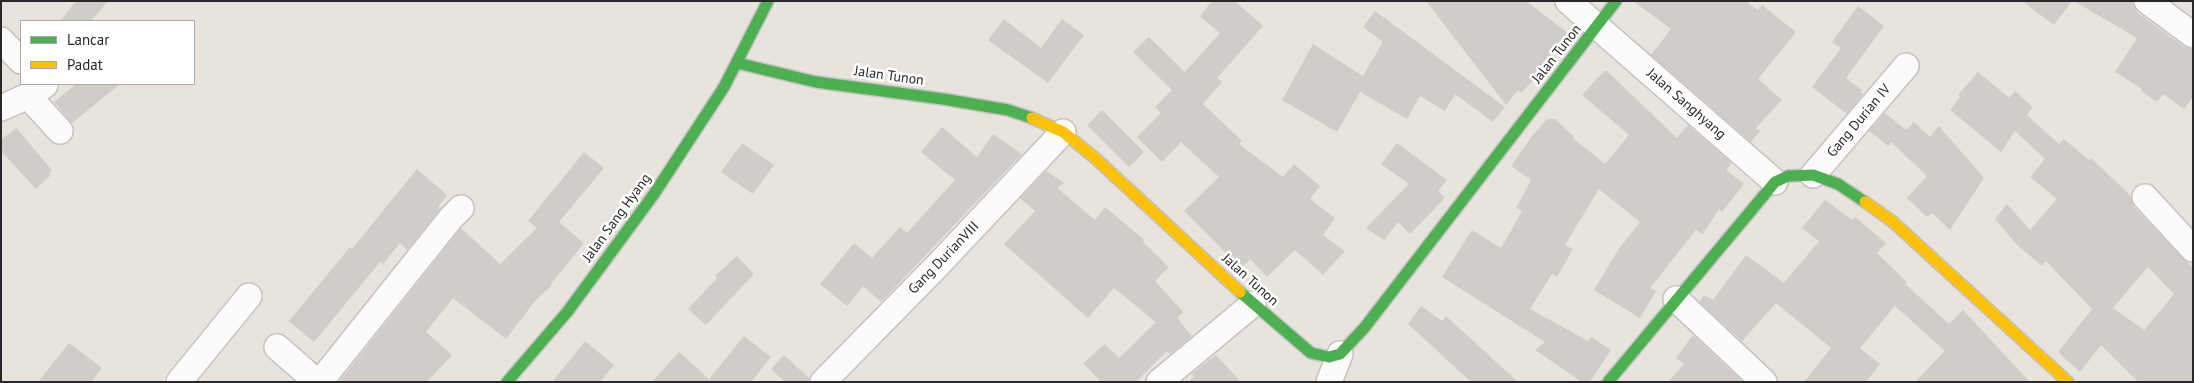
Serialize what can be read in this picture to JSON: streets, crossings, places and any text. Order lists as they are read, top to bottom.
{
  "streets": {
    "street": [
      "Jalan Tunon",
      "Jalan Sanghyang",
      "Gang Durian IV",
      "Jalan Sang Hyang",
      "Gang DurianVIII"
    ]
  },
  "crossings": [
    ["Jalan Tunon", "Jalan Sanghyang"],
    ["Jalan Tunon", "Jalan Sang Hyang"],
    ["Jalan Tunon", "Gang DurianVIII"]
  ],
  "legend": ["Lancar", "Padat"]
}
